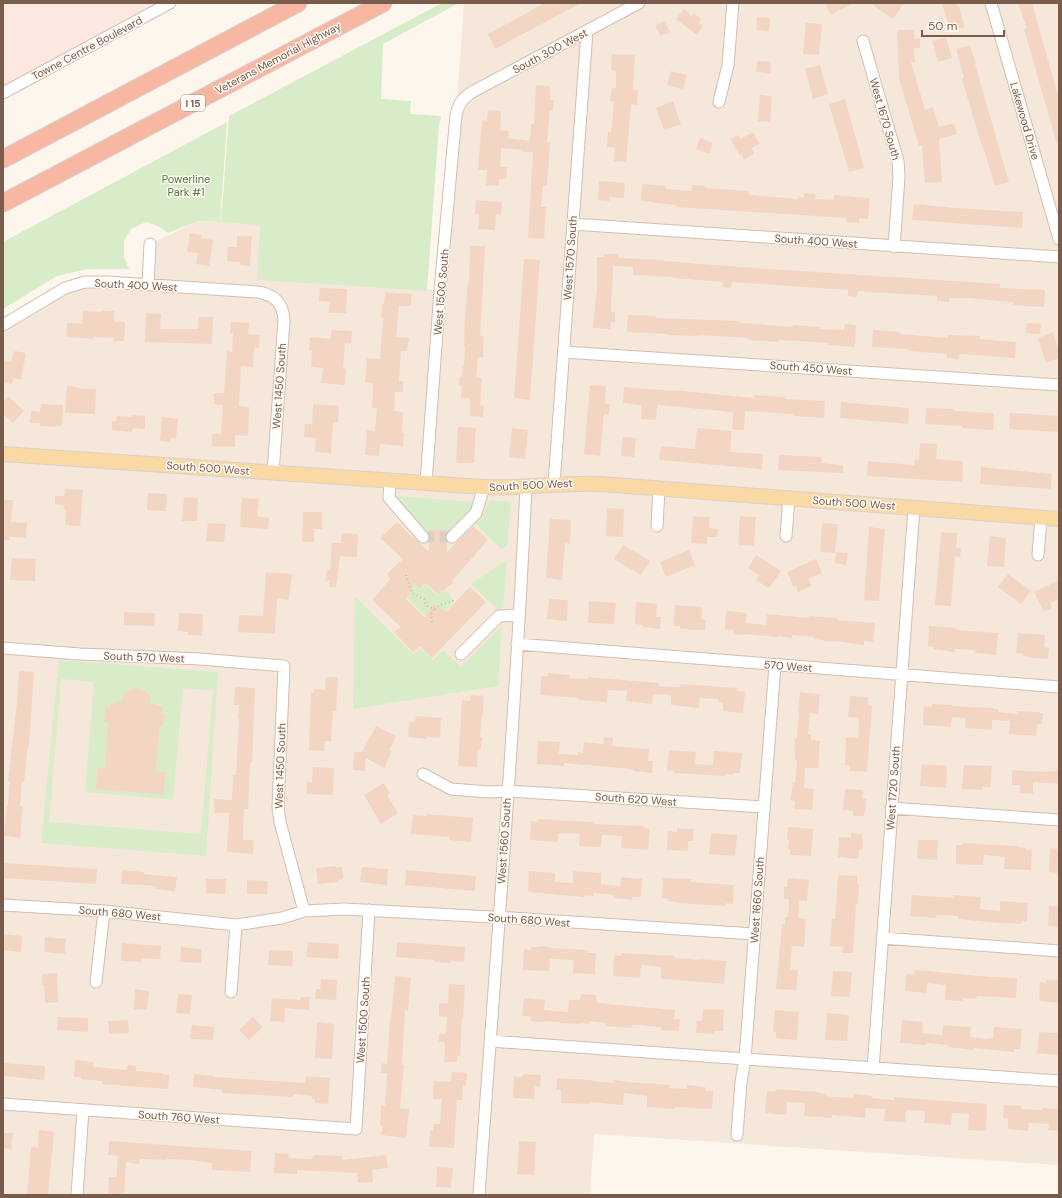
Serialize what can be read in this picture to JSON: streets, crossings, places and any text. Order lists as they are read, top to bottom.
{
  "streets": {
    "highway": ["Veterans Memorial Highway", "I 15"],
    "main road": ["South 500 West"],
    "street": [
      "Towne Centre Boulevard",
      "South 300 West",
      "West 1670 South",
      "Lakewood Drive",
      "South 400 West",
      "West 1570 South",
      "West 1500 South",
      "South 450 West",
      "West 1450 South",
      "South 570 West",
      "570 West",
      "West 1720 South",
      "South 620 West",
      "West 1560 South",
      "West 1660 South",
      "South 680 West",
      "South 760 West"
    ]
  },
  "crossings": [
    ["South 300 West", "West 1570 South"],
    ["South 300 West", "West 1500 South"],
    ["West 1670 South", "South 400 West"],
    ["South 400 West", "West 1570 South"],
    ["South 400 West", "West 1450 South"],
    ["West 1570 South", "South 450 West"],
    ["West 1570 South", "South 500 West"],
    ["West 1500 South", "South 500 West"],
    ["West 1500 South", "South 680 West"],
    ["West 1500 South", "South 760 West"],
    ["West 1450 South", "South 500 West"],
    ["West 1450 South", "South 570 West"],
    ["West 1450 South", "South 680 West"],
    ["South 500 West", "West 1720 South"],
    ["South 500 West", "West 1560 South"],
    ["570 West", "West 1720 South"],
    ["570 West", "West 1560 South"],
    ["570 West", "West 1660 South"],
    ["South 620 West", "West 1560 South"],
    ["South 620 West", "West 1660 South"],
    ["West 1560 South", "South 680 West"],
    ["West 1660 South", "South 680 West"]
  ],
  "parks": ["Powerline Park #1"],
  "scale_bar": "50 m"
}
